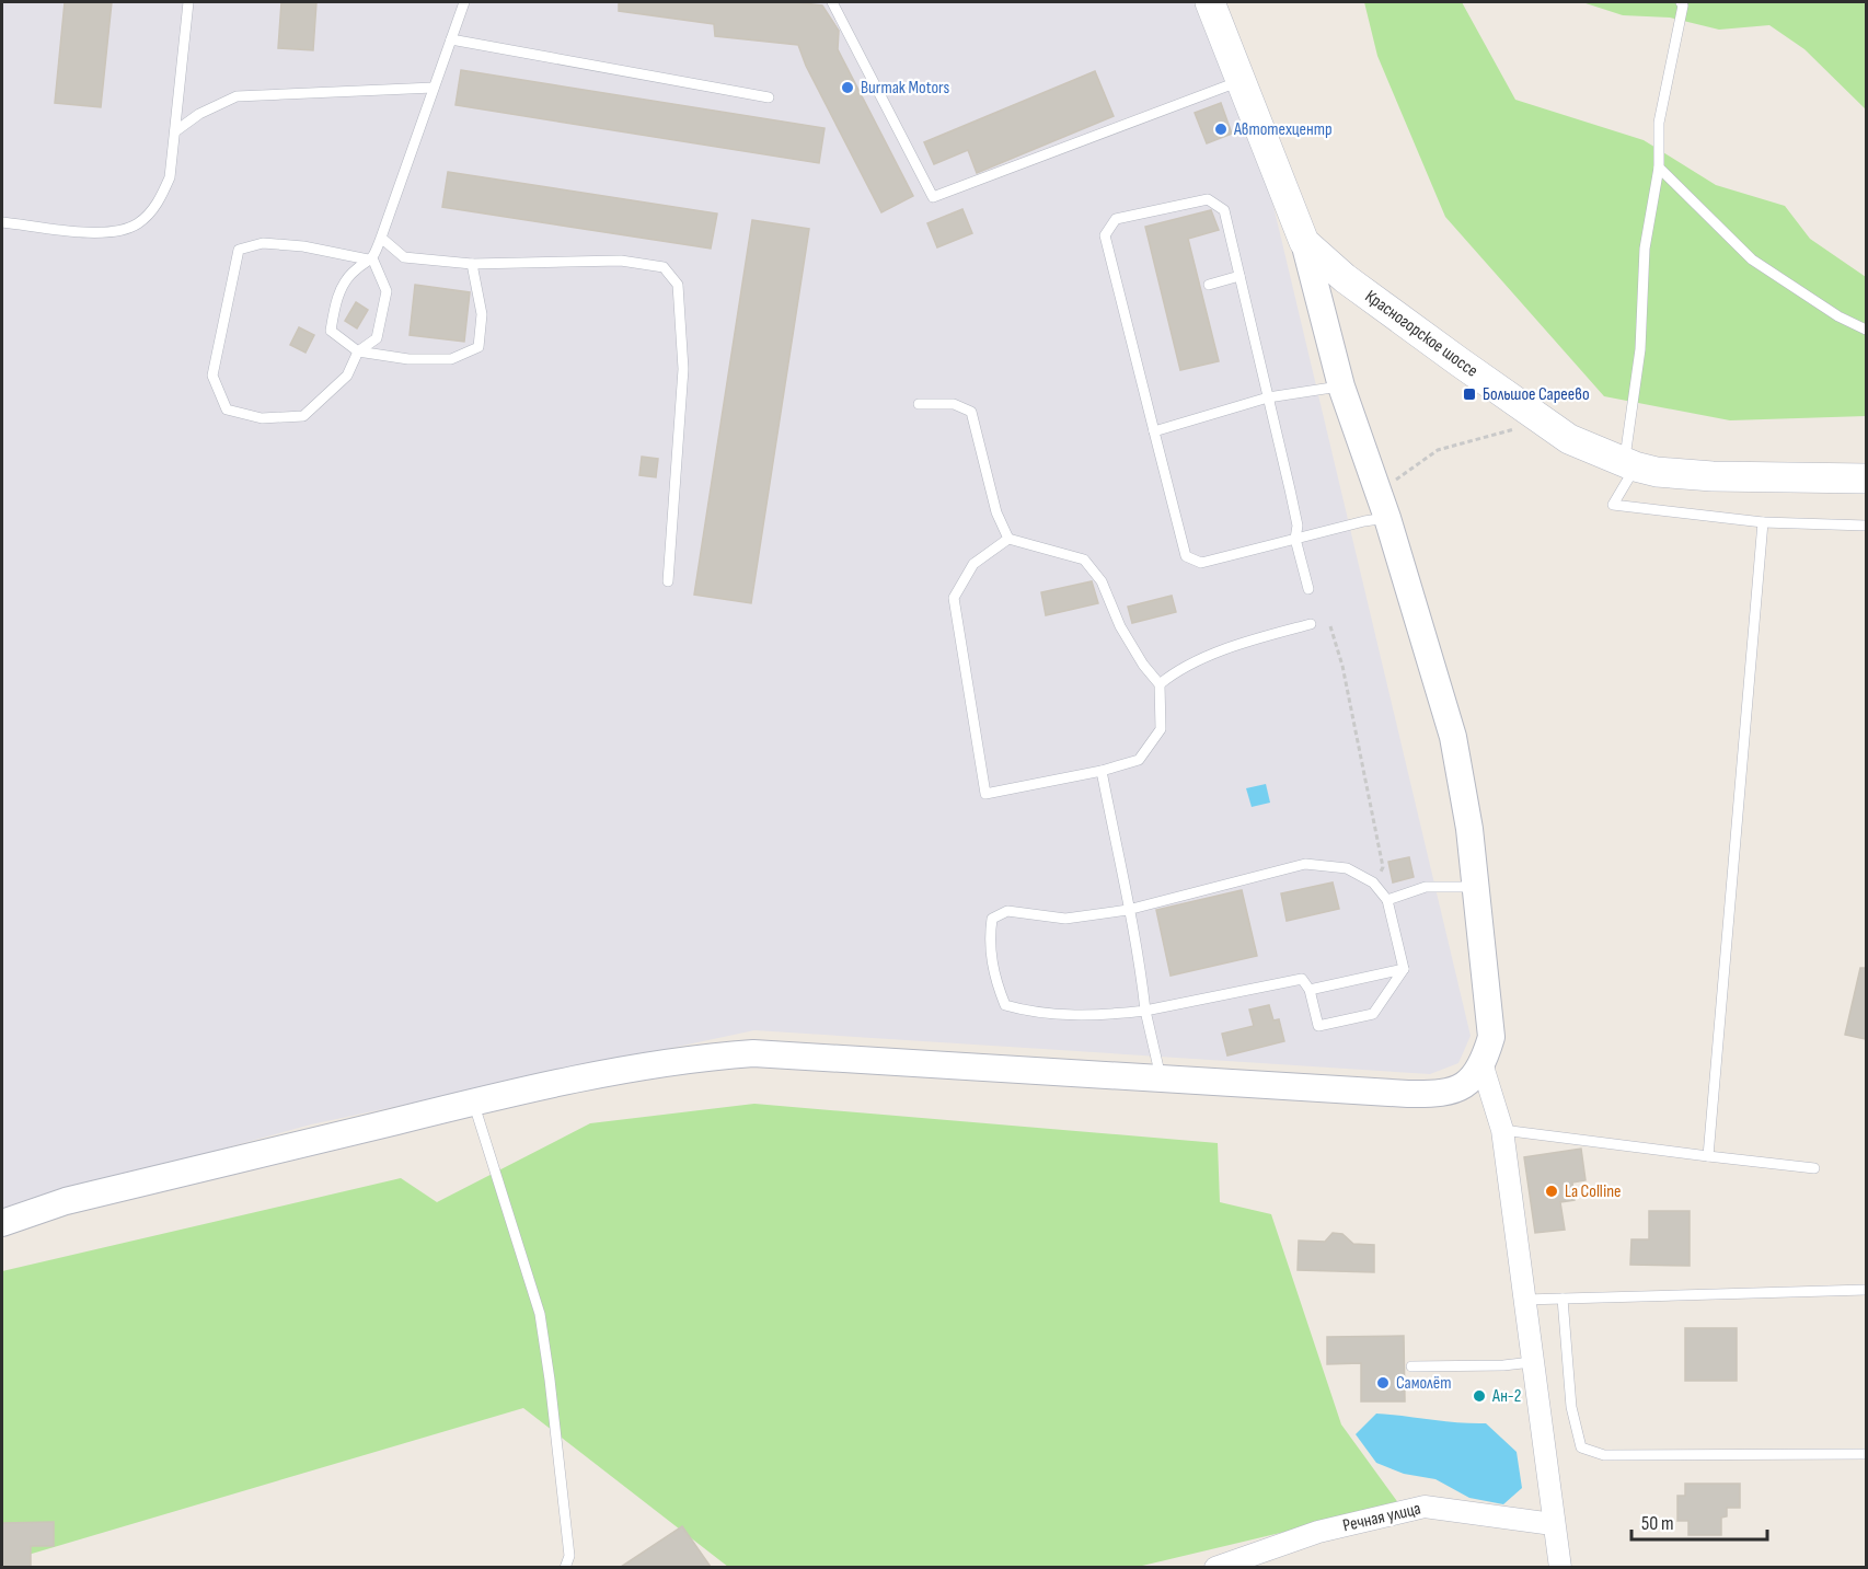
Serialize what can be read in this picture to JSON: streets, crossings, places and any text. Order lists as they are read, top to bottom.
{
  "streets": {
    "main road": ["Красногорское шоссе"],
    "street": ["Речная улица"]
  },
  "places": {
    "other": [
      "Burmak Motors",
      "Автотехцентр",
      "La Colline",
      "Самолёт",
      "Ан-2"
    ],
    "transit": ["Большое Сареево"]
  },
  "scale_bar": "50 m"
}
